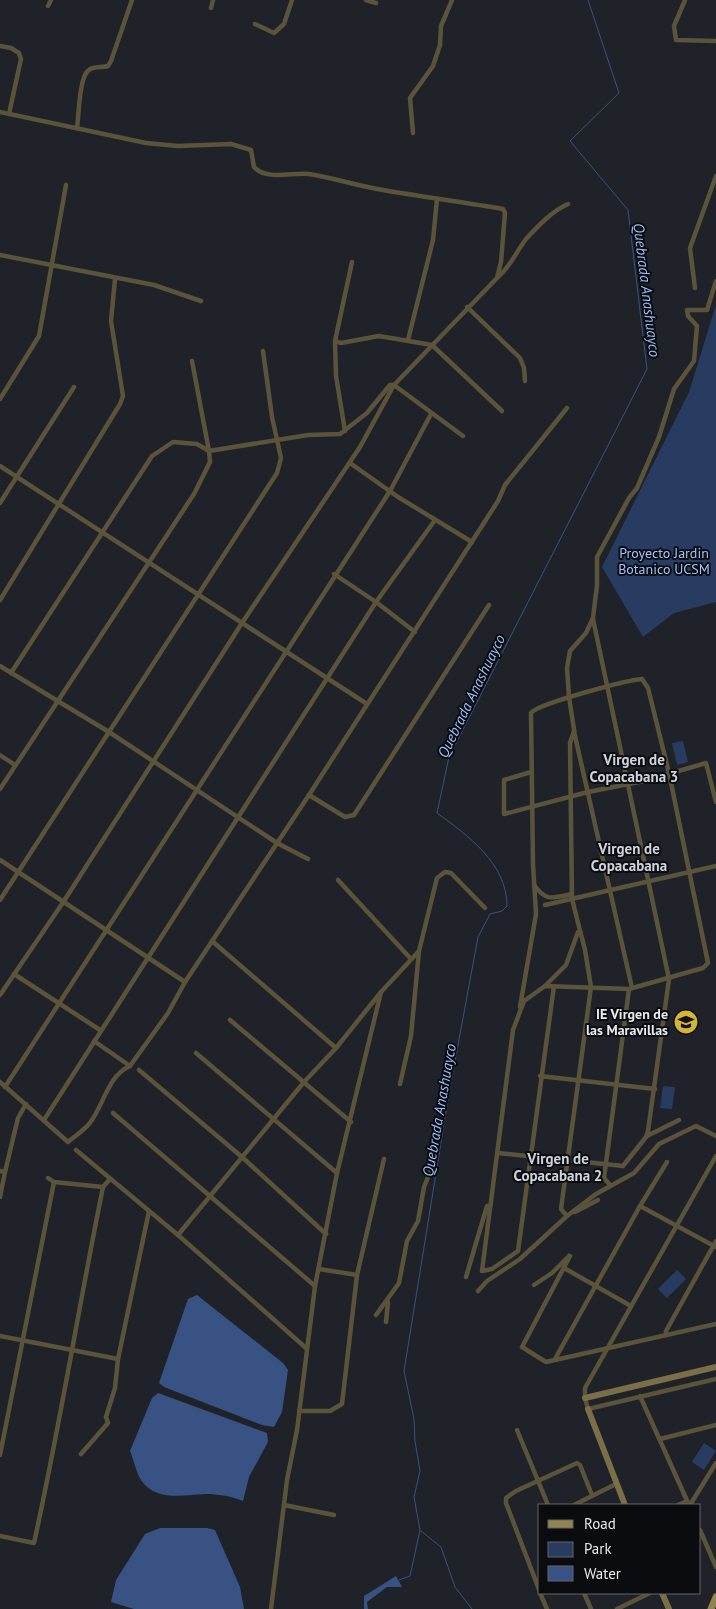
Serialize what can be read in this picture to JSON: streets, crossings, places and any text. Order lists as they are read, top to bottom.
{
  "districts": ["Virgen de Copacabana 3", "Virgen de Copacabana", "Virgen de Copacabana 2"],
  "water": ["Quebrada Anashuayco"],
  "parks": ["Proyecto Jardin Botanico UCSM"],
  "places": {
    "school or university": ["IE Virgen de las Maravillas"]
  },
  "legend": ["Road", "Park", "Water"]
}
